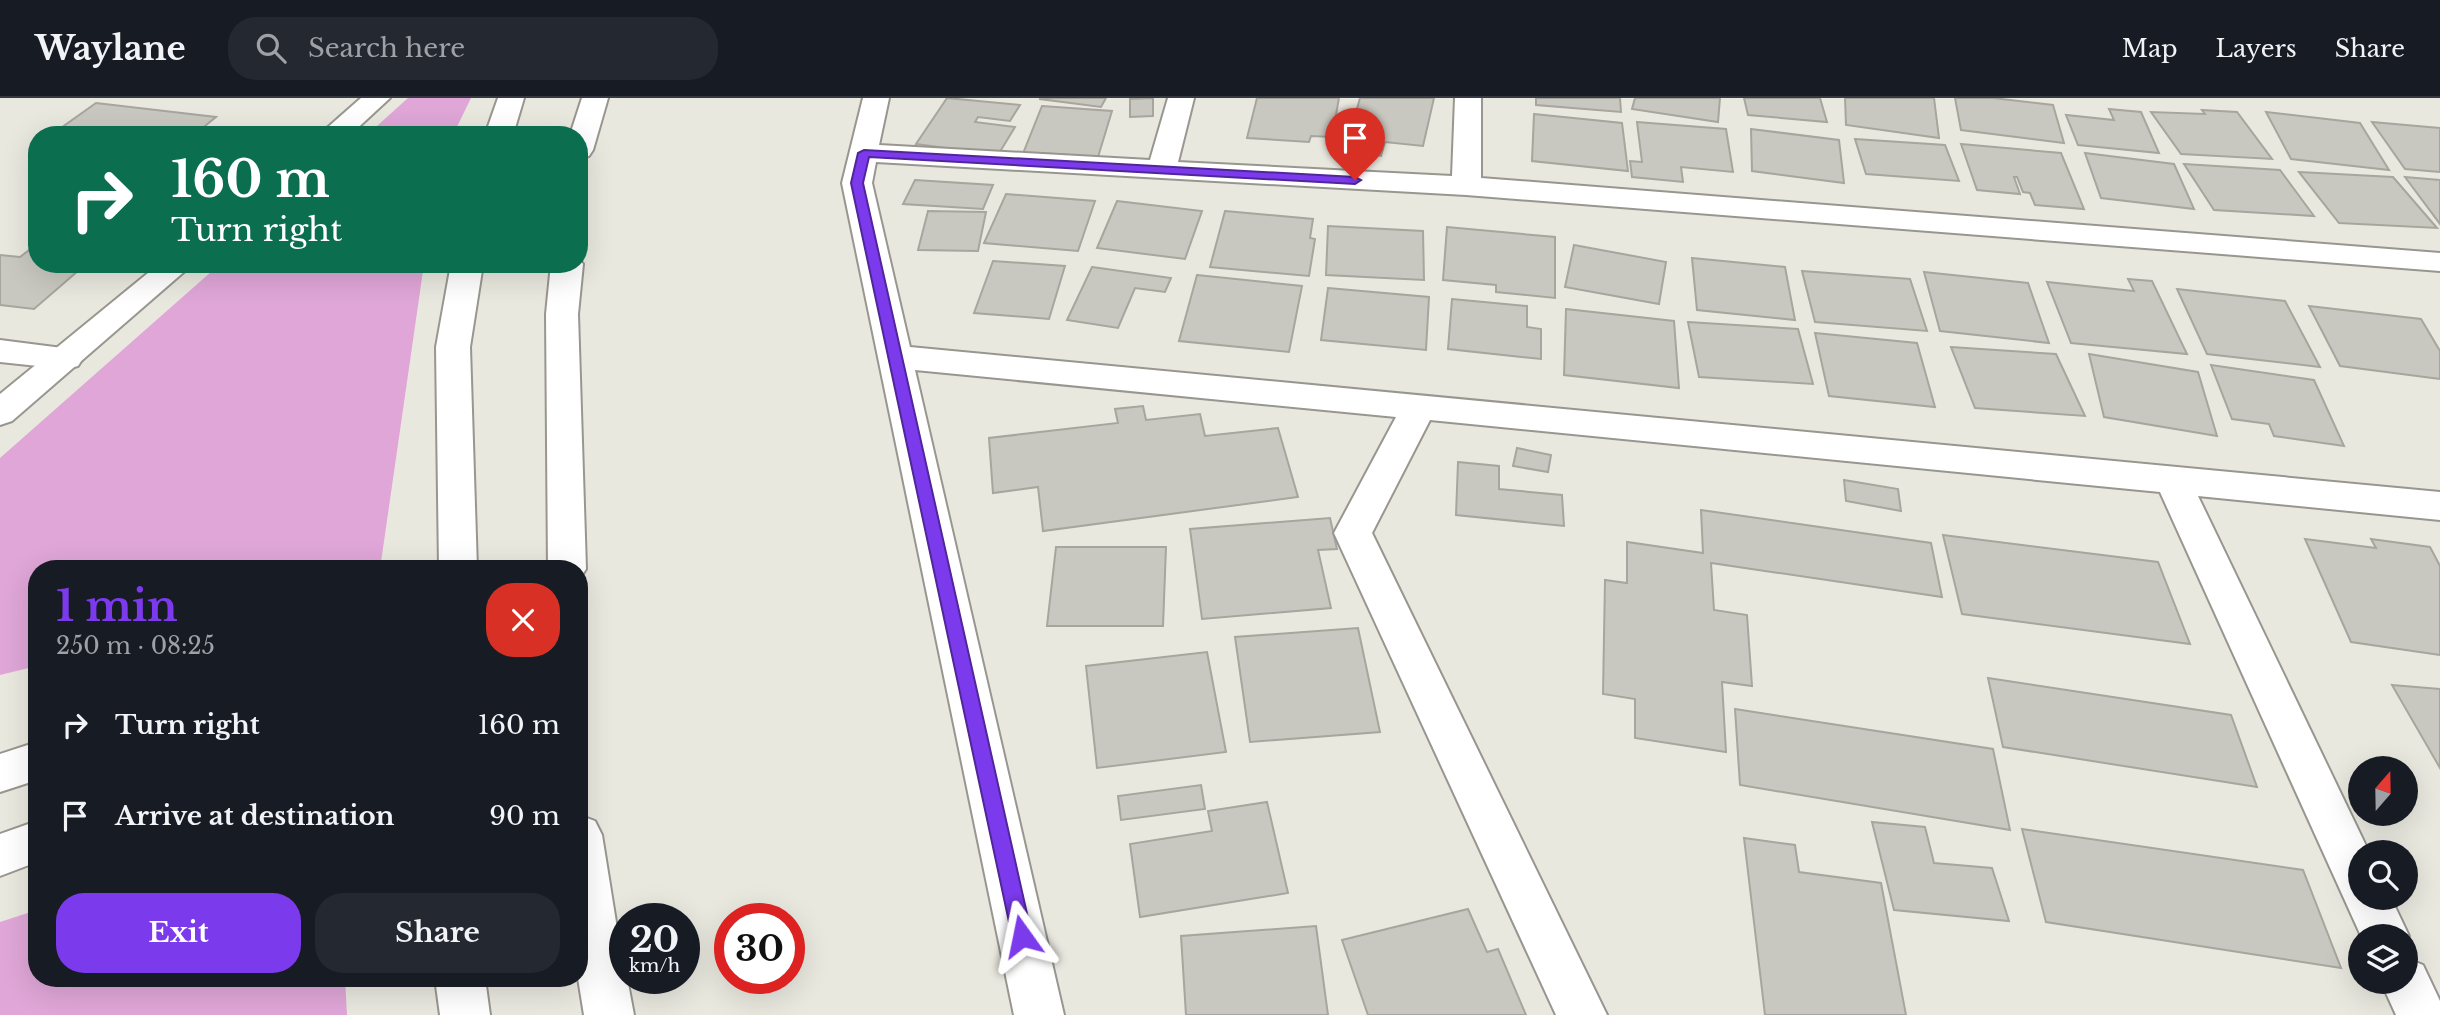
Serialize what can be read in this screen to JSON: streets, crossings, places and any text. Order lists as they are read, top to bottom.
{
  "north": "top",
  "page": {
    "header": "Waylane",
    "search": "Search here",
    "nav": ["Map", "Layers", "Share"],
    "turn": ["160 m", "Turn right"],
    "heading": ["1 min", "250 m · 08:25"],
    "list": [
      {
        "name": "Turn right",
        "value": "160 m"
      },
      {
        "name": "Arrive at destination",
        "value": "90 m"
      }
    ],
    "buttons": ["Exit", "Share"],
    "speed": "20 km/h",
    "limit": "30"
  }
}
